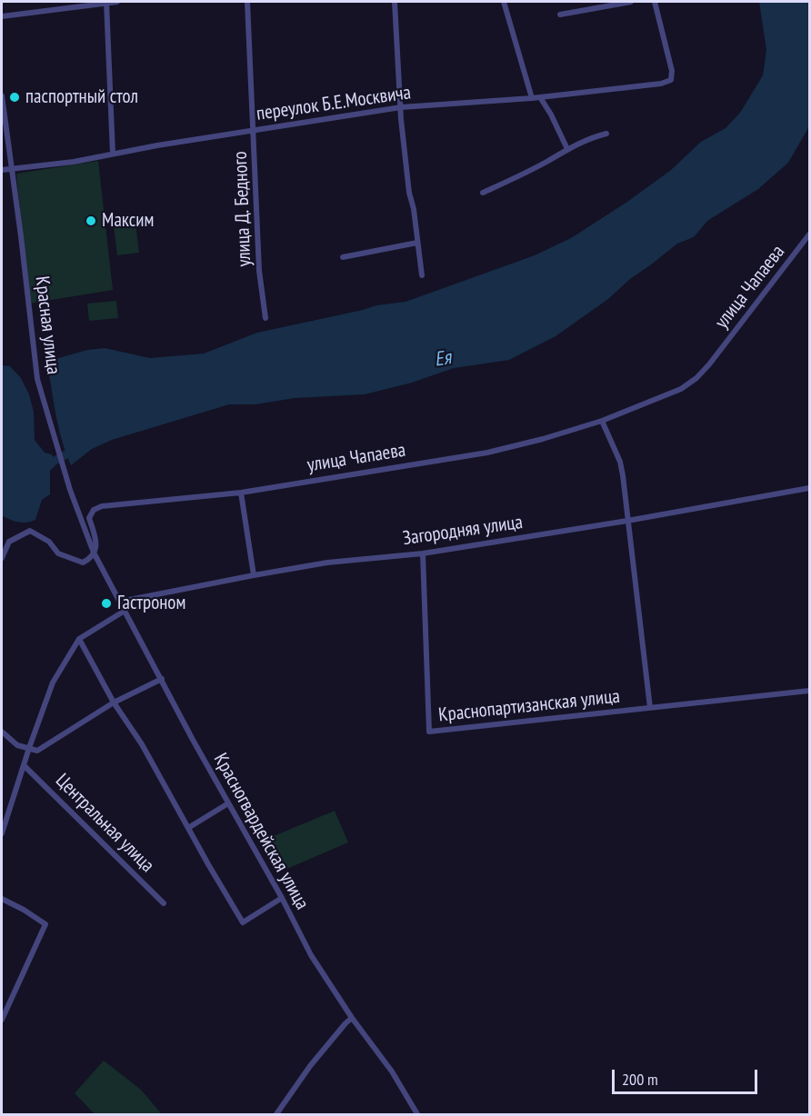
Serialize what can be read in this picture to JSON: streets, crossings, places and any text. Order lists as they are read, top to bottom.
{
  "streets": {
    "street": [
      "переулок Б.Е.Москвича",
      "улица Д. Бедного",
      "улица Чапаева",
      "Красная улица",
      "Загородняя улица",
      "Краснопартизанская улица",
      "Центральная улица",
      "Красногвардейская улица"
    ]
  },
  "crossings": [
    ["переулок Б.Е.Москвича", "улица Д. Бедного"],
    ["переулок Б.Е.Москвича", "Красная улица"],
    ["улица Чапаева", "Красная улица"],
    ["улица Чапаева", "Красногвардейская улица"],
    ["Красная улица", "Красногвардейская улица"],
    ["Загородняя улица", "Краснопартизанская улица"],
    ["Загородняя улица", "Красногвардейская улица"]
  ],
  "water": ["Ея"],
  "places": ["паспортный стол", "Максим", "Гастроном"],
  "scale_bar": "200 m"
}
